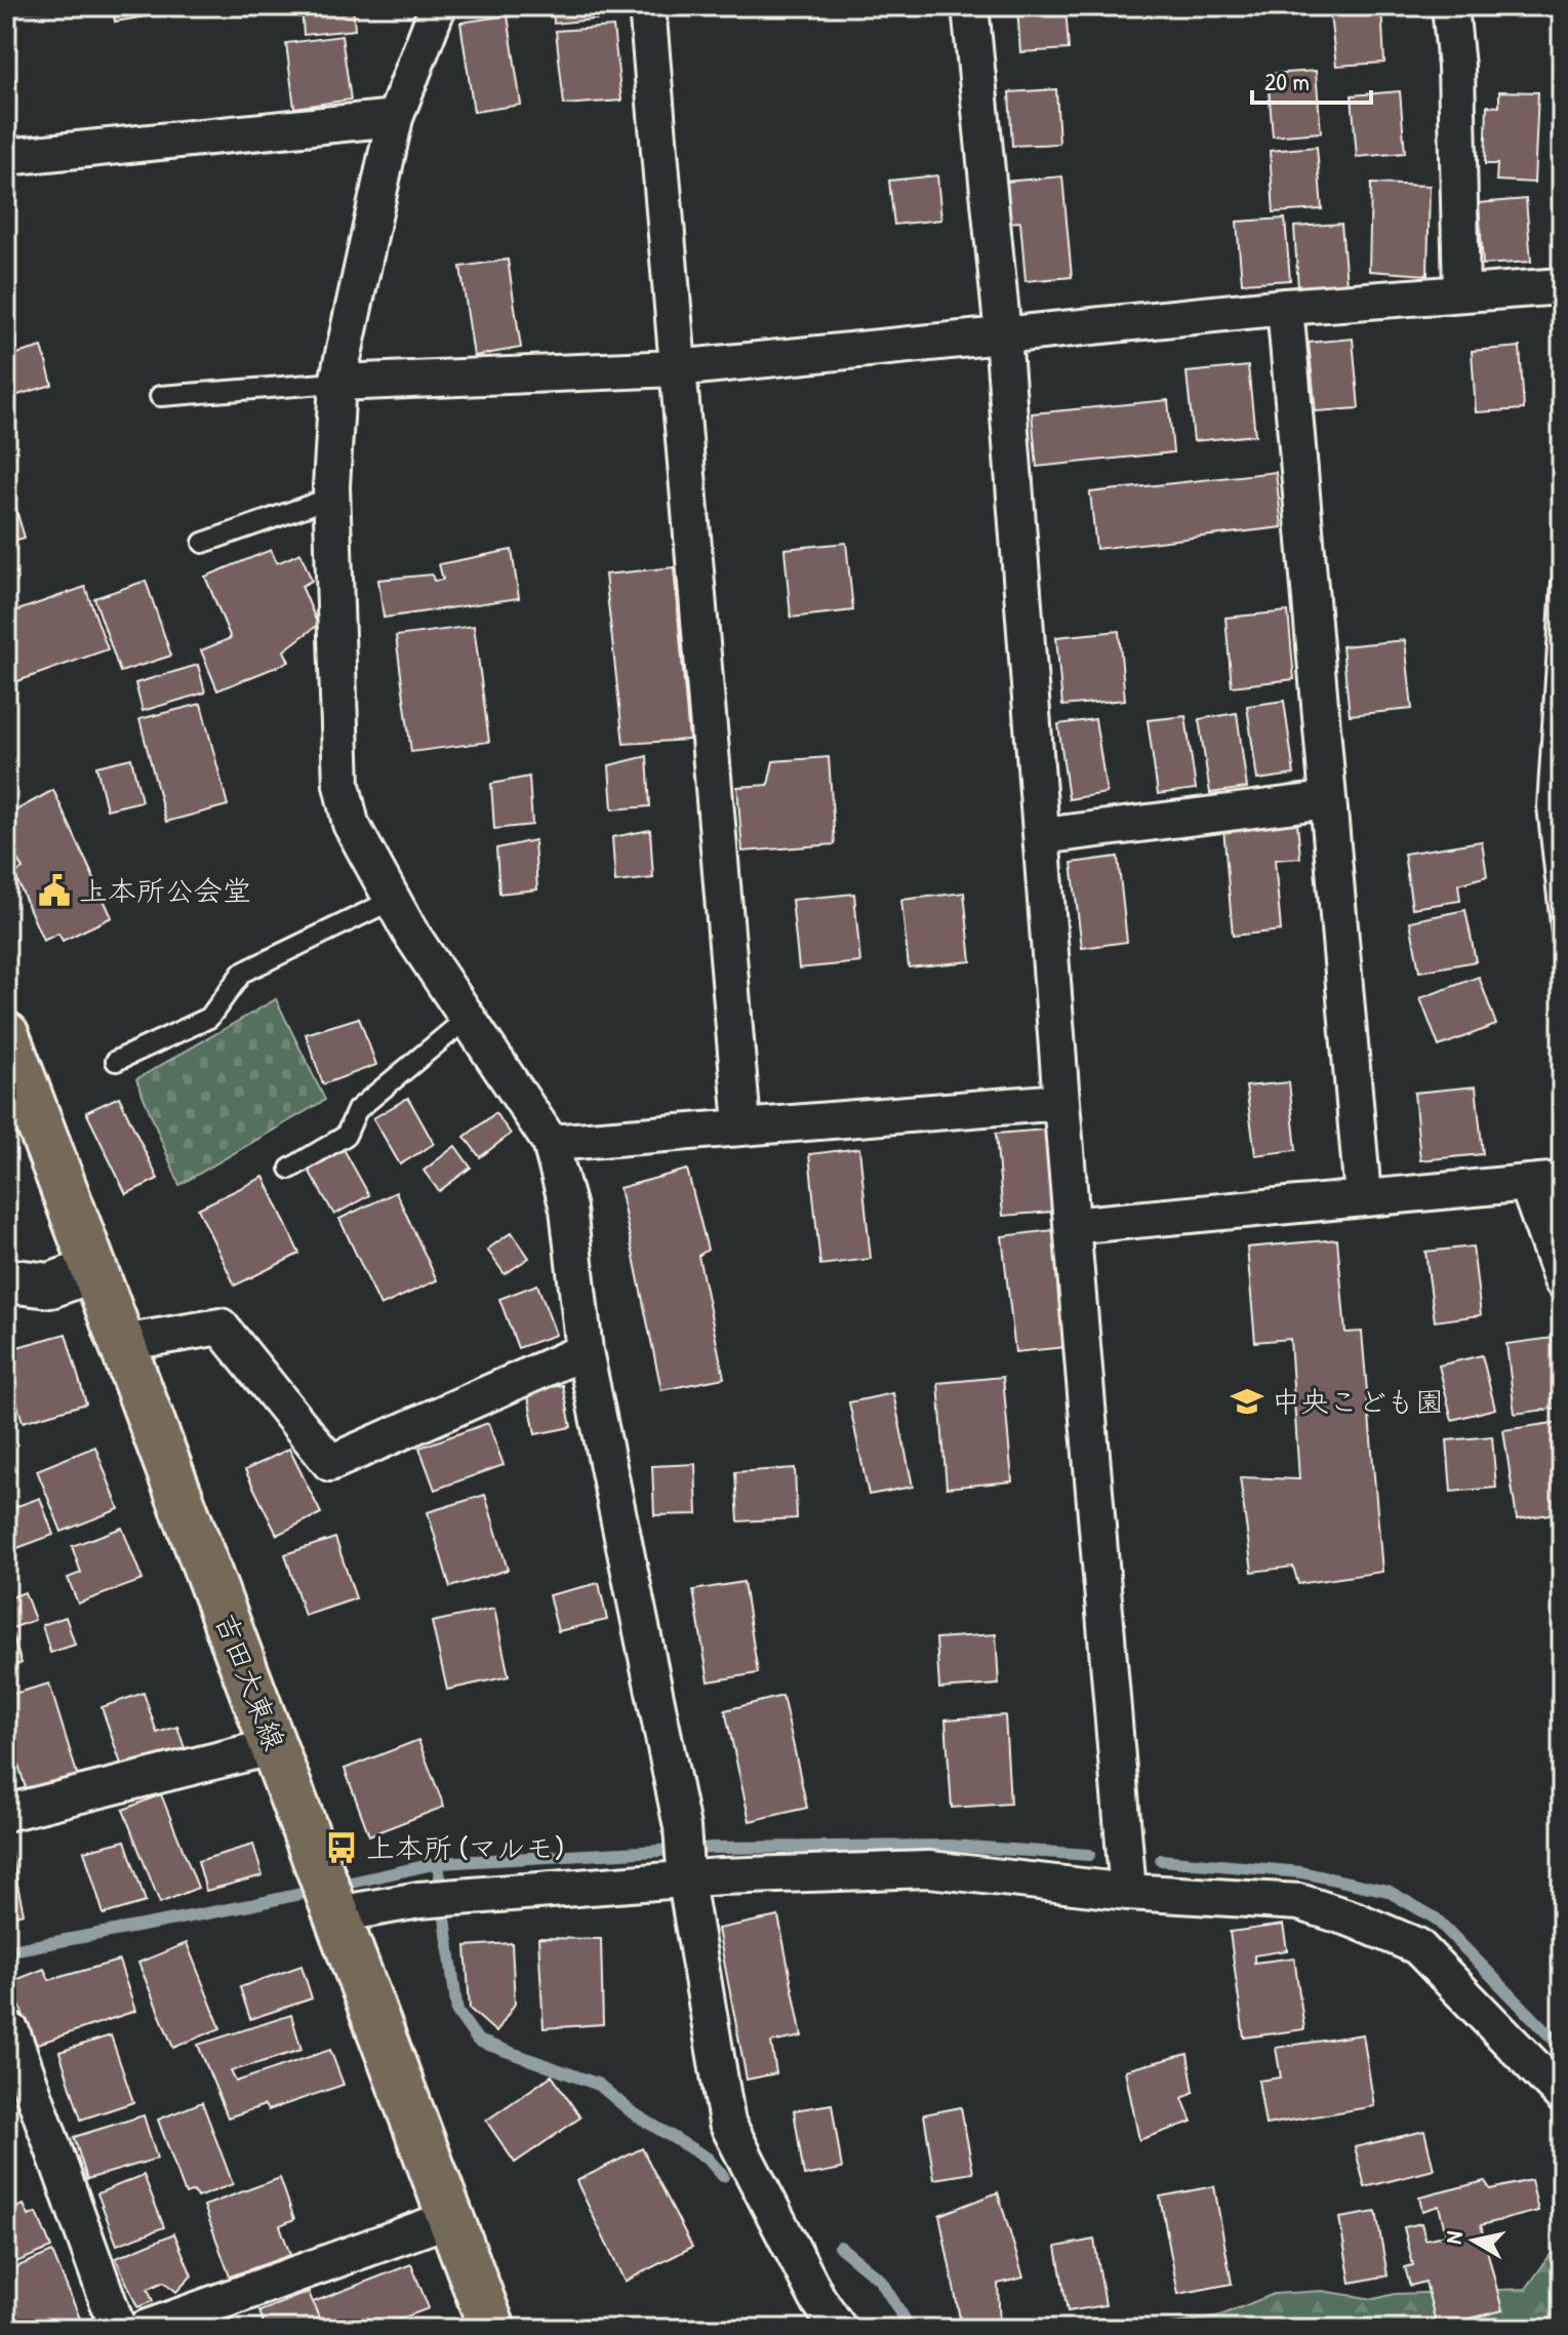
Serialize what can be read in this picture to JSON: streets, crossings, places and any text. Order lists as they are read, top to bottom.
{
  "streets": {
    "main road": ["吉田大東線"]
  },
  "places": {
    "public building": ["上本所公会堂"],
    "school or university": ["中央こども園"],
    "bus stop": ["上本所 (マルモ)"]
  },
  "scale_bar": "20 m",
  "north": "left"
}
